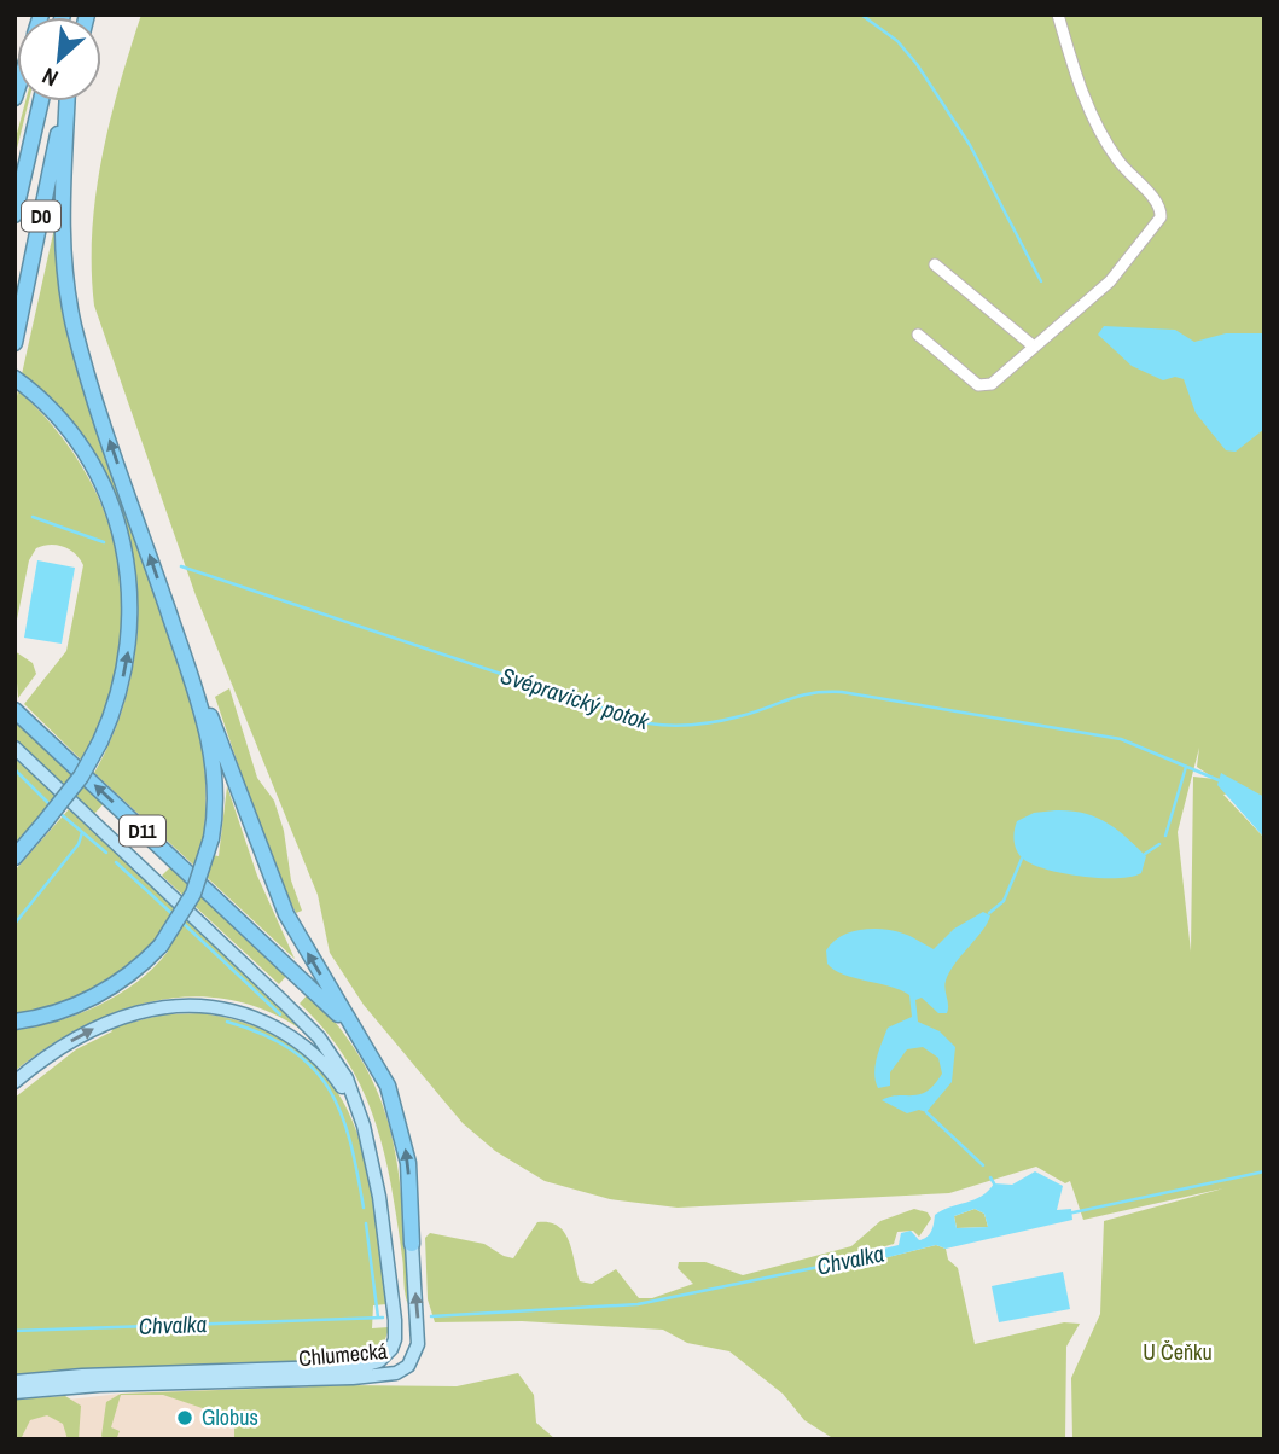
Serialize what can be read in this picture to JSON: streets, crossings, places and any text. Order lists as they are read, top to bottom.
{
  "streets": {
    "highway": ["D0", "D11", "Chlumecká"]
  },
  "crossings": [
    ["D11", "Chlumecká"]
  ],
  "water": ["Svépravický potok", "Chvalka"],
  "parks": ["U Čeňku"],
  "places": ["Globus"],
  "north": "bottom left"
}
